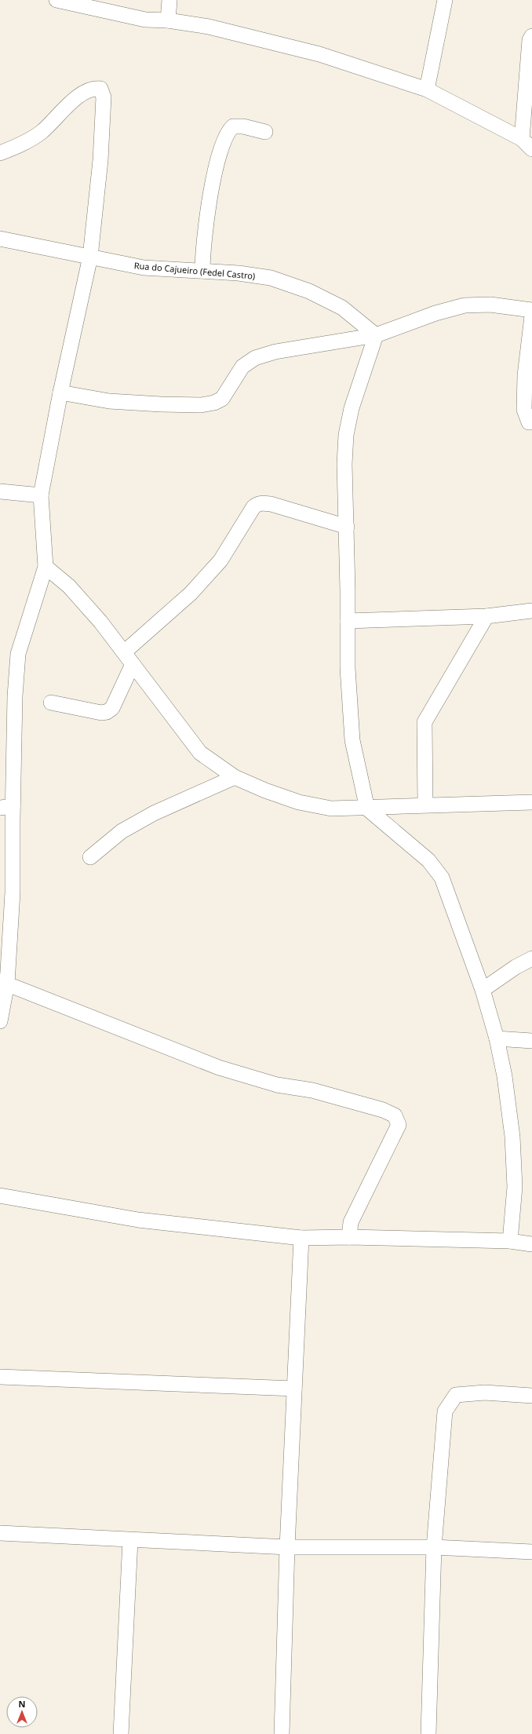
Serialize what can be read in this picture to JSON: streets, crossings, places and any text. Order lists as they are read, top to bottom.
{
  "streets": {
    "street": ["Rua do Cajueiro (Fedel Castro)"]
  },
  "north": "top"
}
